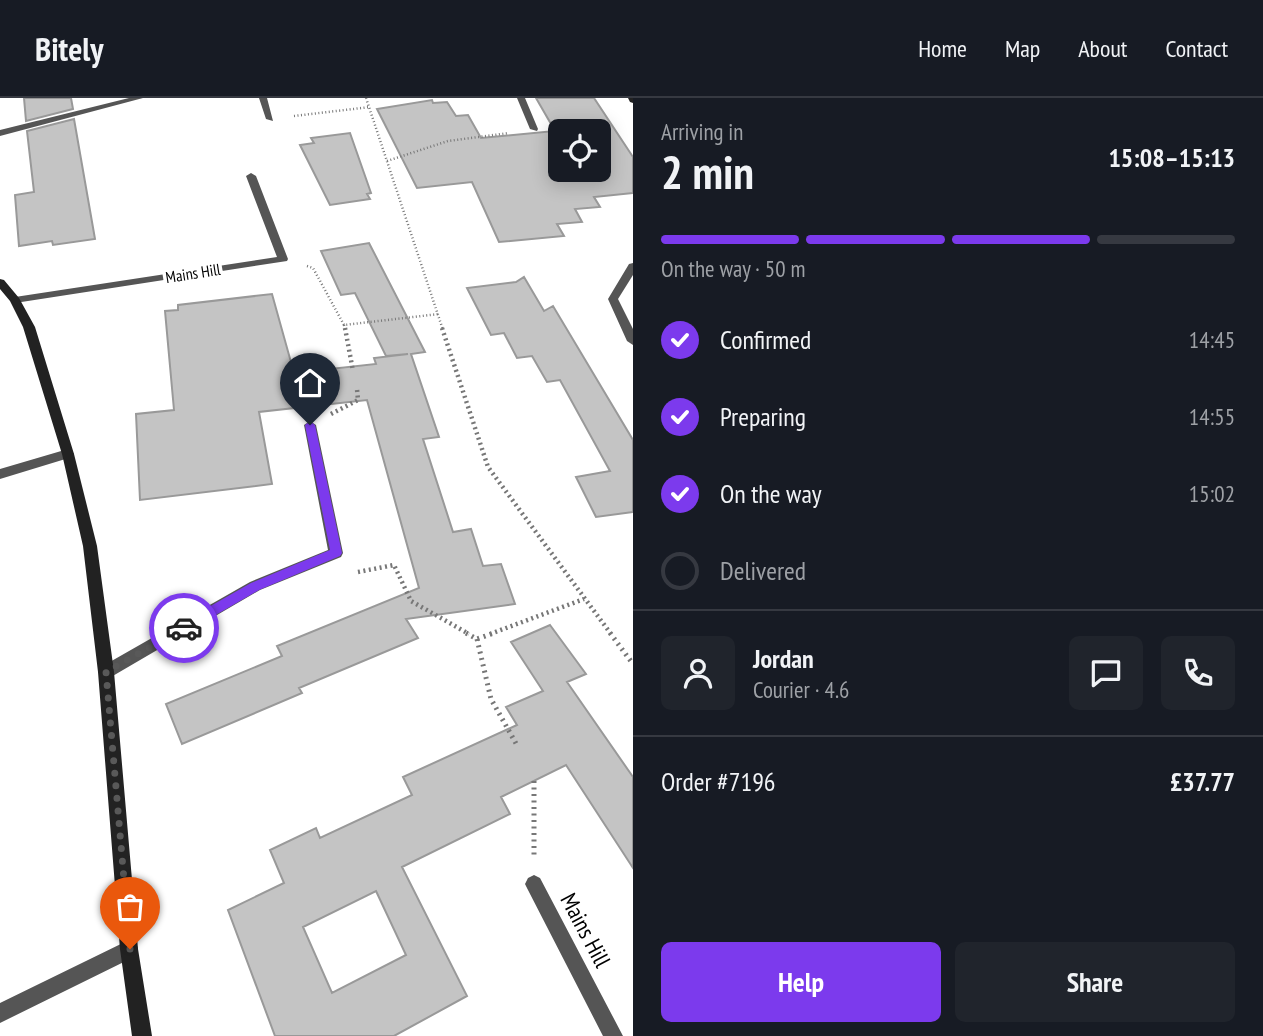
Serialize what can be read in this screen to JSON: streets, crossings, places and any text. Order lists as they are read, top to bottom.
{
  "streets": {
    "street": ["Mains Hill"]
  },
  "page": {
    "header": "Bitely",
    "nav": [
      "Home",
      "Map",
      "About",
      "Contact"
    ],
    "heading": ["2 min", "Arriving in", "15:08–15:13"],
    "panel": [
      "Jordan",
      "Courier · 4.6",
      "Order #7196",
      "£37.77"
    ],
    "bar": "On the way · 50 m",
    "list": [
      ["Confirmed", "14:45"],
      ["Preparing", "14:55"],
      ["On the way", "15:02"],
      "Delivered"
    ],
    "buttons": ["Help", "Share"]
  }
}
